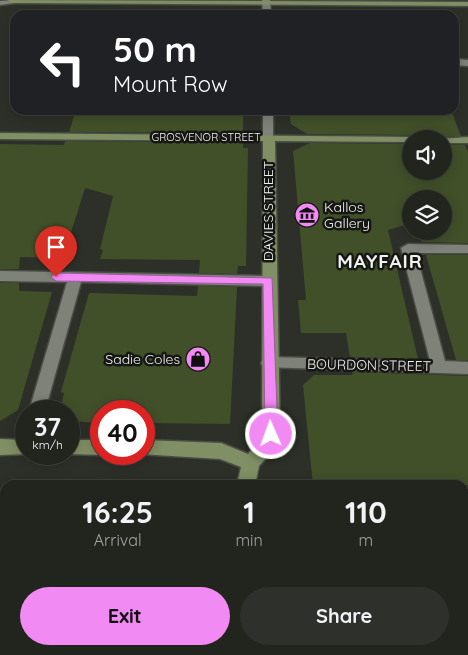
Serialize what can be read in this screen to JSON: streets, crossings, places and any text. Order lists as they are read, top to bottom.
{
  "streets": {
    "street": ["GROSVENOR STREET", "DAVIES STREET", "BOURDON STREET"]
  },
  "crossings": [
    ["GROSVENOR STREET", "DAVIES STREET"],
    ["DAVIES STREET", "BOURDON STREET"]
  ],
  "districts": ["MAYFAIR"],
  "places": {
    "museum": ["Kallos Gallery"],
    "shop": ["Sadie Coles"]
  },
  "page": {
    "turn": ["50 m", "Mount Row"],
    "speed": "37 km/h",
    "limit": "40",
    "eta": [
      "16:25",
      "Arrival",
      "1",
      "min",
      "110",
      "m"
    ],
    "buttons": ["Exit", "Share"]
  }
}
